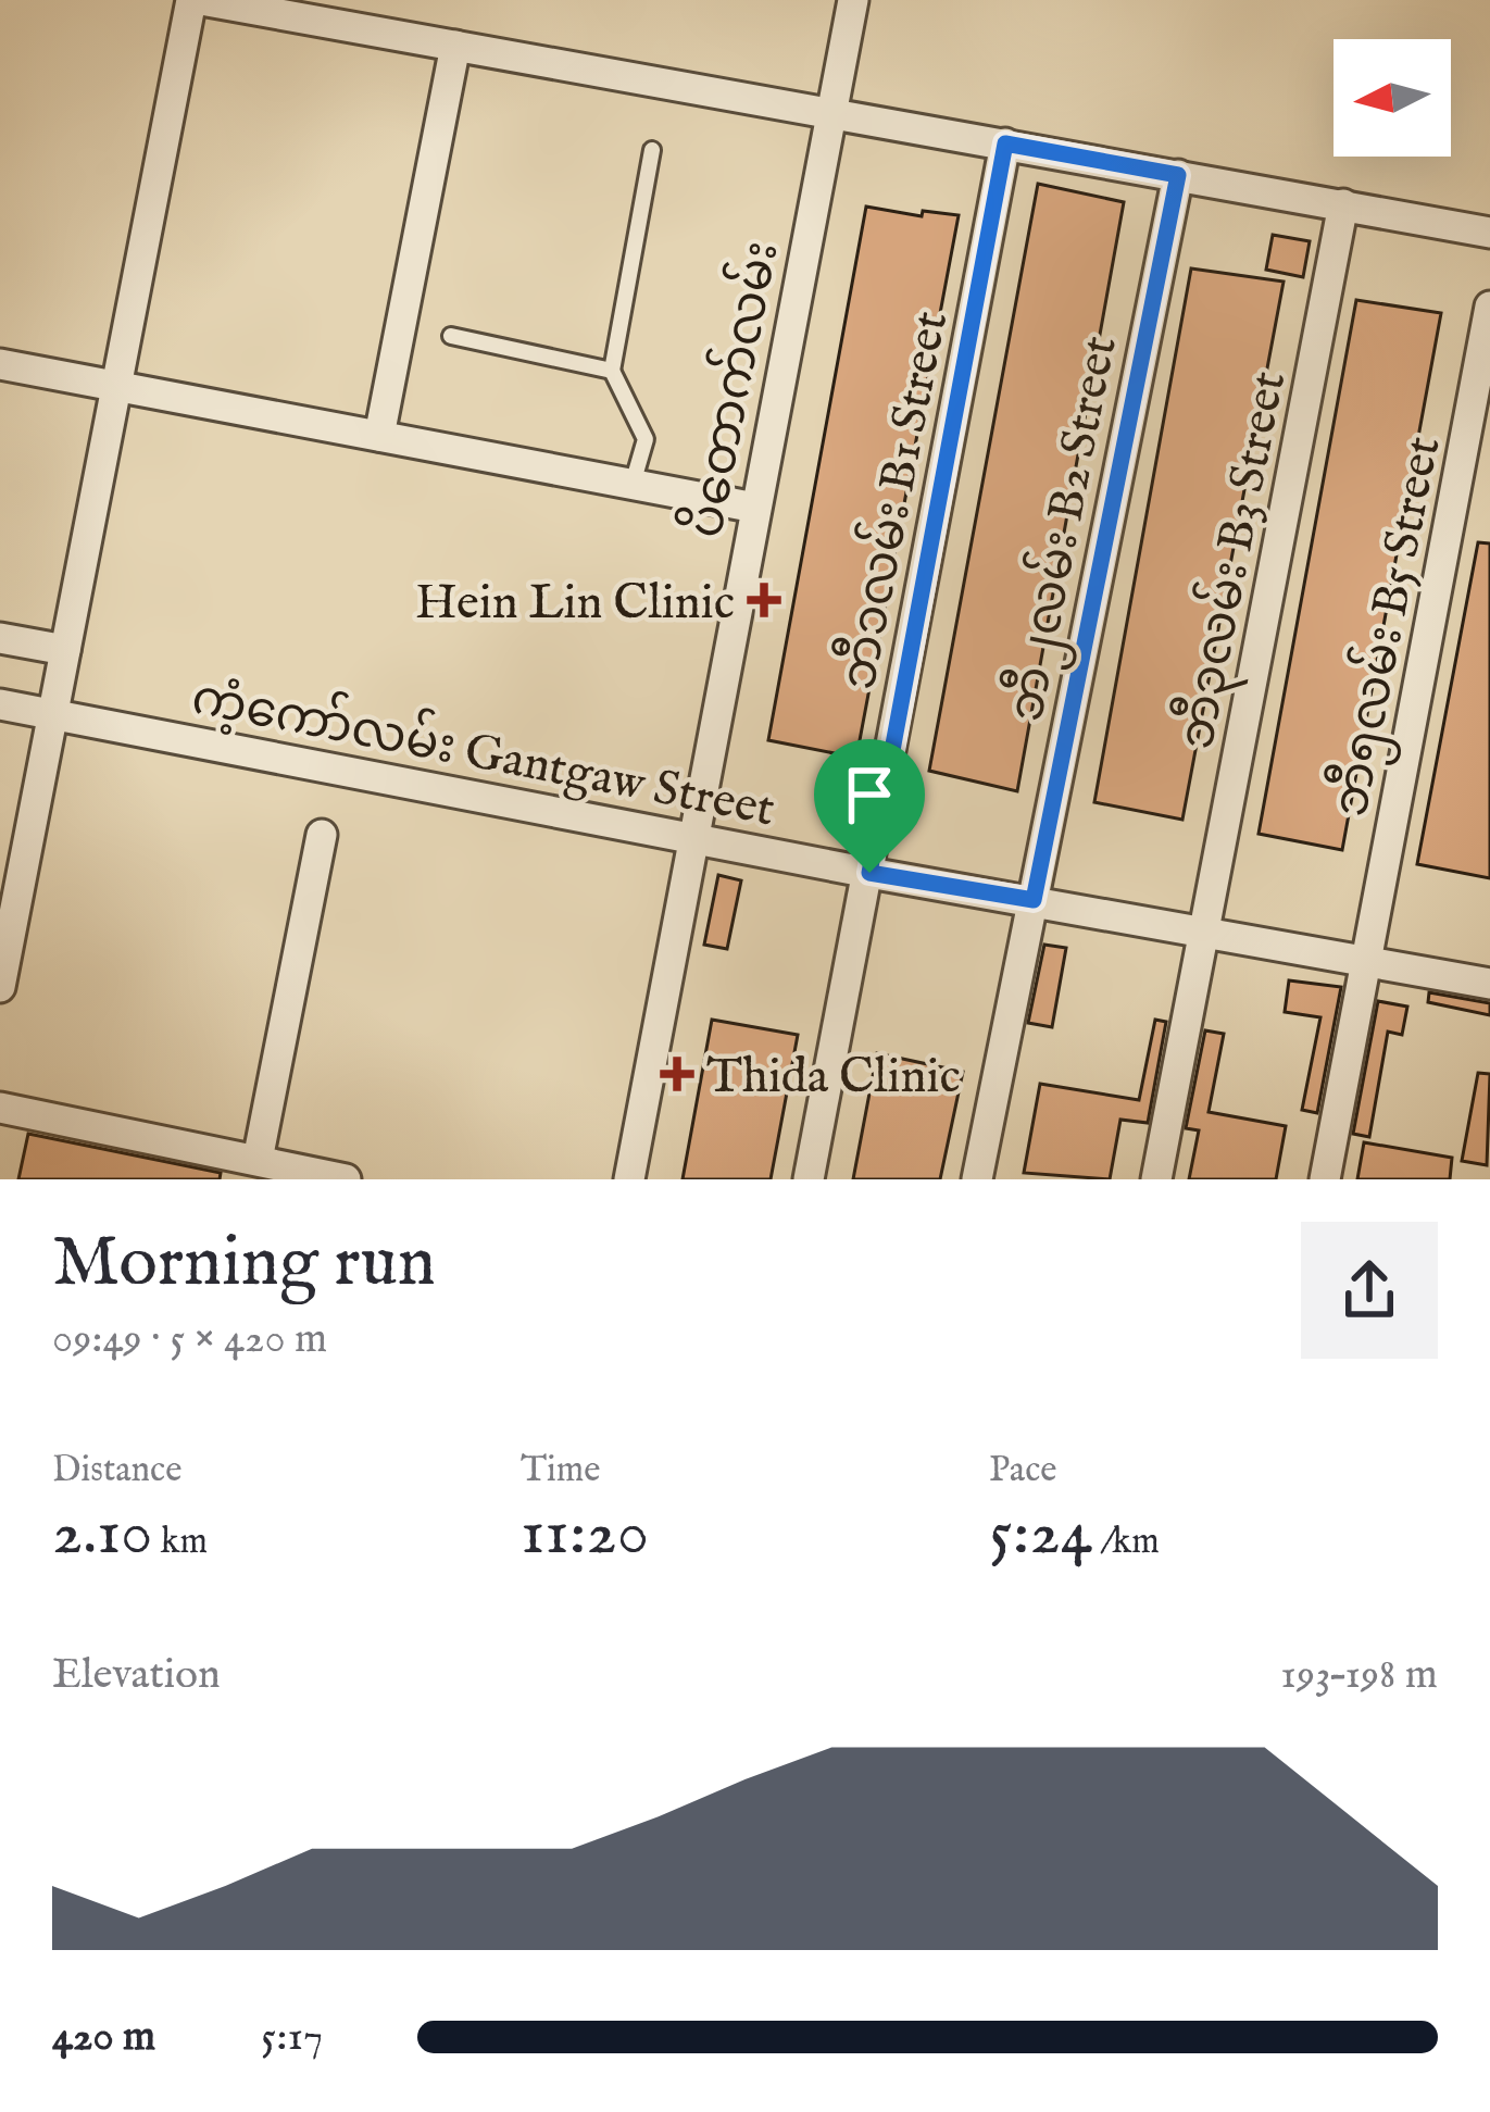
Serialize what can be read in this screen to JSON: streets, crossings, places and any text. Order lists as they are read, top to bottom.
{
  "streets": {
    "street": [
      "ပိတောက်လမ်း",
      "ဘီ၁လမ်း B1 Street",
      "ဘီ၂လမ်း B2 Street",
      "ဘီ၃လမ်း B3 Street",
      "ဘီ၅လမ်း B5 Street",
      "ကံ့ကော်လမ်း Gantgaw Street"
    ]
  },
  "crossings": [
    ["ပိတောက်လမ်း", "ကံ့ကော်လမ်း Gantgaw Street"],
    ["ဘီ၁လမ်း B1 Street", "ကံ့ကော်လမ်း Gantgaw Street"],
    ["ဘီ၂လမ်း B2 Street", "ကံ့ကော်လမ်း Gantgaw Street"],
    ["ဘီ၃လမ်း B3 Street", "ကံ့ကော်လမ်း Gantgaw Street"],
    ["ဘီ၅လမ်း B5 Street", "ကံ့ကော်လမ်း Gantgaw Street"]
  ],
  "places": {
    "health": ["Hein Lin Clinic", "Thida Clinic"]
  },
  "north": "left",
  "page": {
    "heading": ["Morning run", "09:49 · 5 × 420 m"],
    "stats": [
      ["Distance", "2.10 km"],
      ["Time", "11:20"],
      ["Pace", "5:24 /km"]
    ],
    "chart": ["Elevation", "193–198 m"],
    "list": [
      {
        "name": "420 m",
        "note": "5:17"
      }
    ]
  }
}
